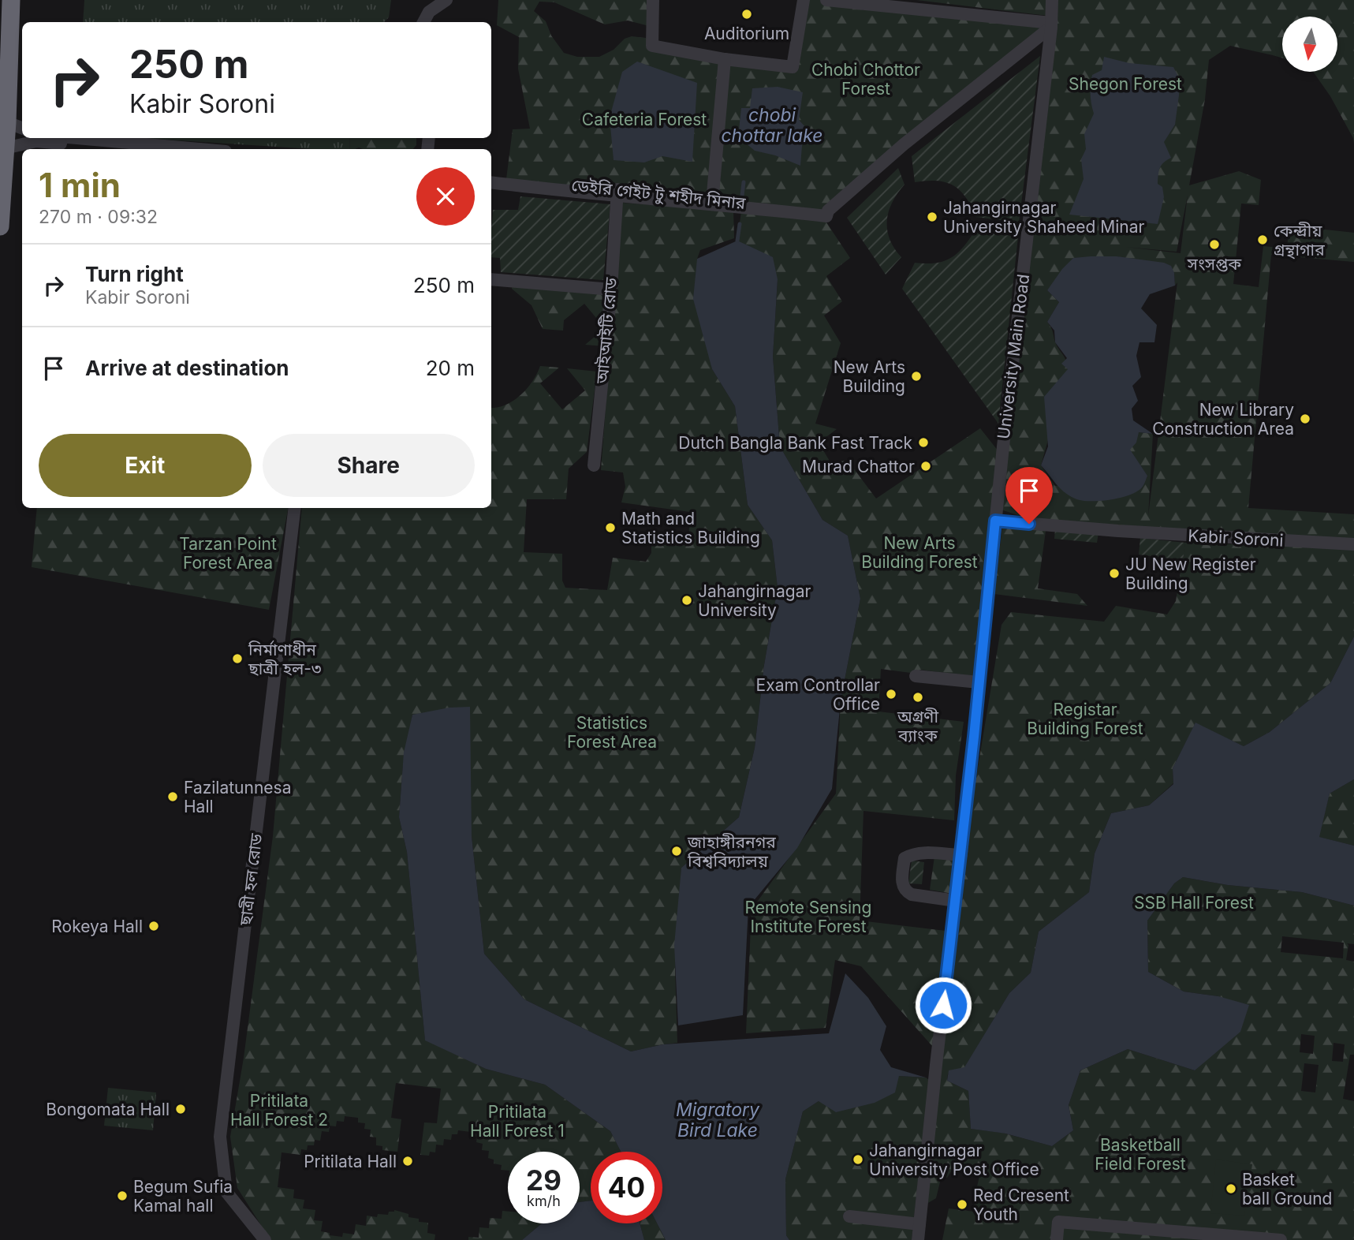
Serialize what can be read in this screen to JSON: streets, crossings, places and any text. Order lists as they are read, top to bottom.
{
  "streets": {
    "street": [
      "ডেইরি গেইট টু শহীদ মিনার",
      "আইআইটি রোড",
      "University Main Road",
      "Kabir Soroni",
      "ছাত্রী হল রোড"
    ]
  },
  "crossings": [
    ["ডেইরি গেইট টু শহীদ মিনার", "আইআইটি রোড"],
    ["University Main Road", "Kabir Soroni"]
  ],
  "water": ["chobi chottar lake", "Migratory Bird Lake"],
  "parks": [
    "Chobi Chottor Forest",
    "Shegon Forest",
    "Cafeteria Forest",
    "New Arts Building Forest",
    "Tarzan Point Forest Area",
    "Registar Building Forest",
    "Statistics Forest Area",
    "SSB Hall Forest",
    "Remote Sensing Institute Forest",
    "Pritilata Hall Forest 2",
    "Pritilata Hall Forest 1",
    "Basketball Field Forest"
  ],
  "places": [
    "Auditorium",
    "Jahangirnagar University Shaheed Minar",
    "কেন্দ্রীয় গ্রন্থাগার",
    "সংসপ্তক",
    "New Arts Building",
    "New Library Construction Area",
    "Dutch Bangla Bank Fast Track",
    "Murad Chattor",
    "Math and Statistics Building",
    "JU New Register Building",
    "Jahangirnagar University",
    "নির্মাণাধীন ছাত্রী হল-৩",
    "Exam Controllar Office",
    "অগ্রণী ব্যাংক",
    "Fazilatunnesa Hall",
    "জাহাঙ্গীরনগর বিশ্ববিদ্যালয়",
    "Rokeya Hall",
    "Bongomata Hall",
    "Jahangirnagar University Post Office",
    "Pritilata Hall",
    "Basket ball Ground",
    "Begum Sufia Kamal hall",
    "Red Cresent Youth"
  ],
  "north": "bottom",
  "page": {
    "turn": ["250 m", "Kabir Soroni"],
    "heading": ["1 min", "270 m · 09:32"],
    "list": [
      {
        "name": "Turn right",
        "note": "Kabir Soroni",
        "value": "250 m"
      },
      {
        "name": "Arrive at destination",
        "value": "20 m"
      }
    ],
    "buttons": ["Exit", "Share"],
    "speed": "29 km/h",
    "limit": "40"
  }
}
